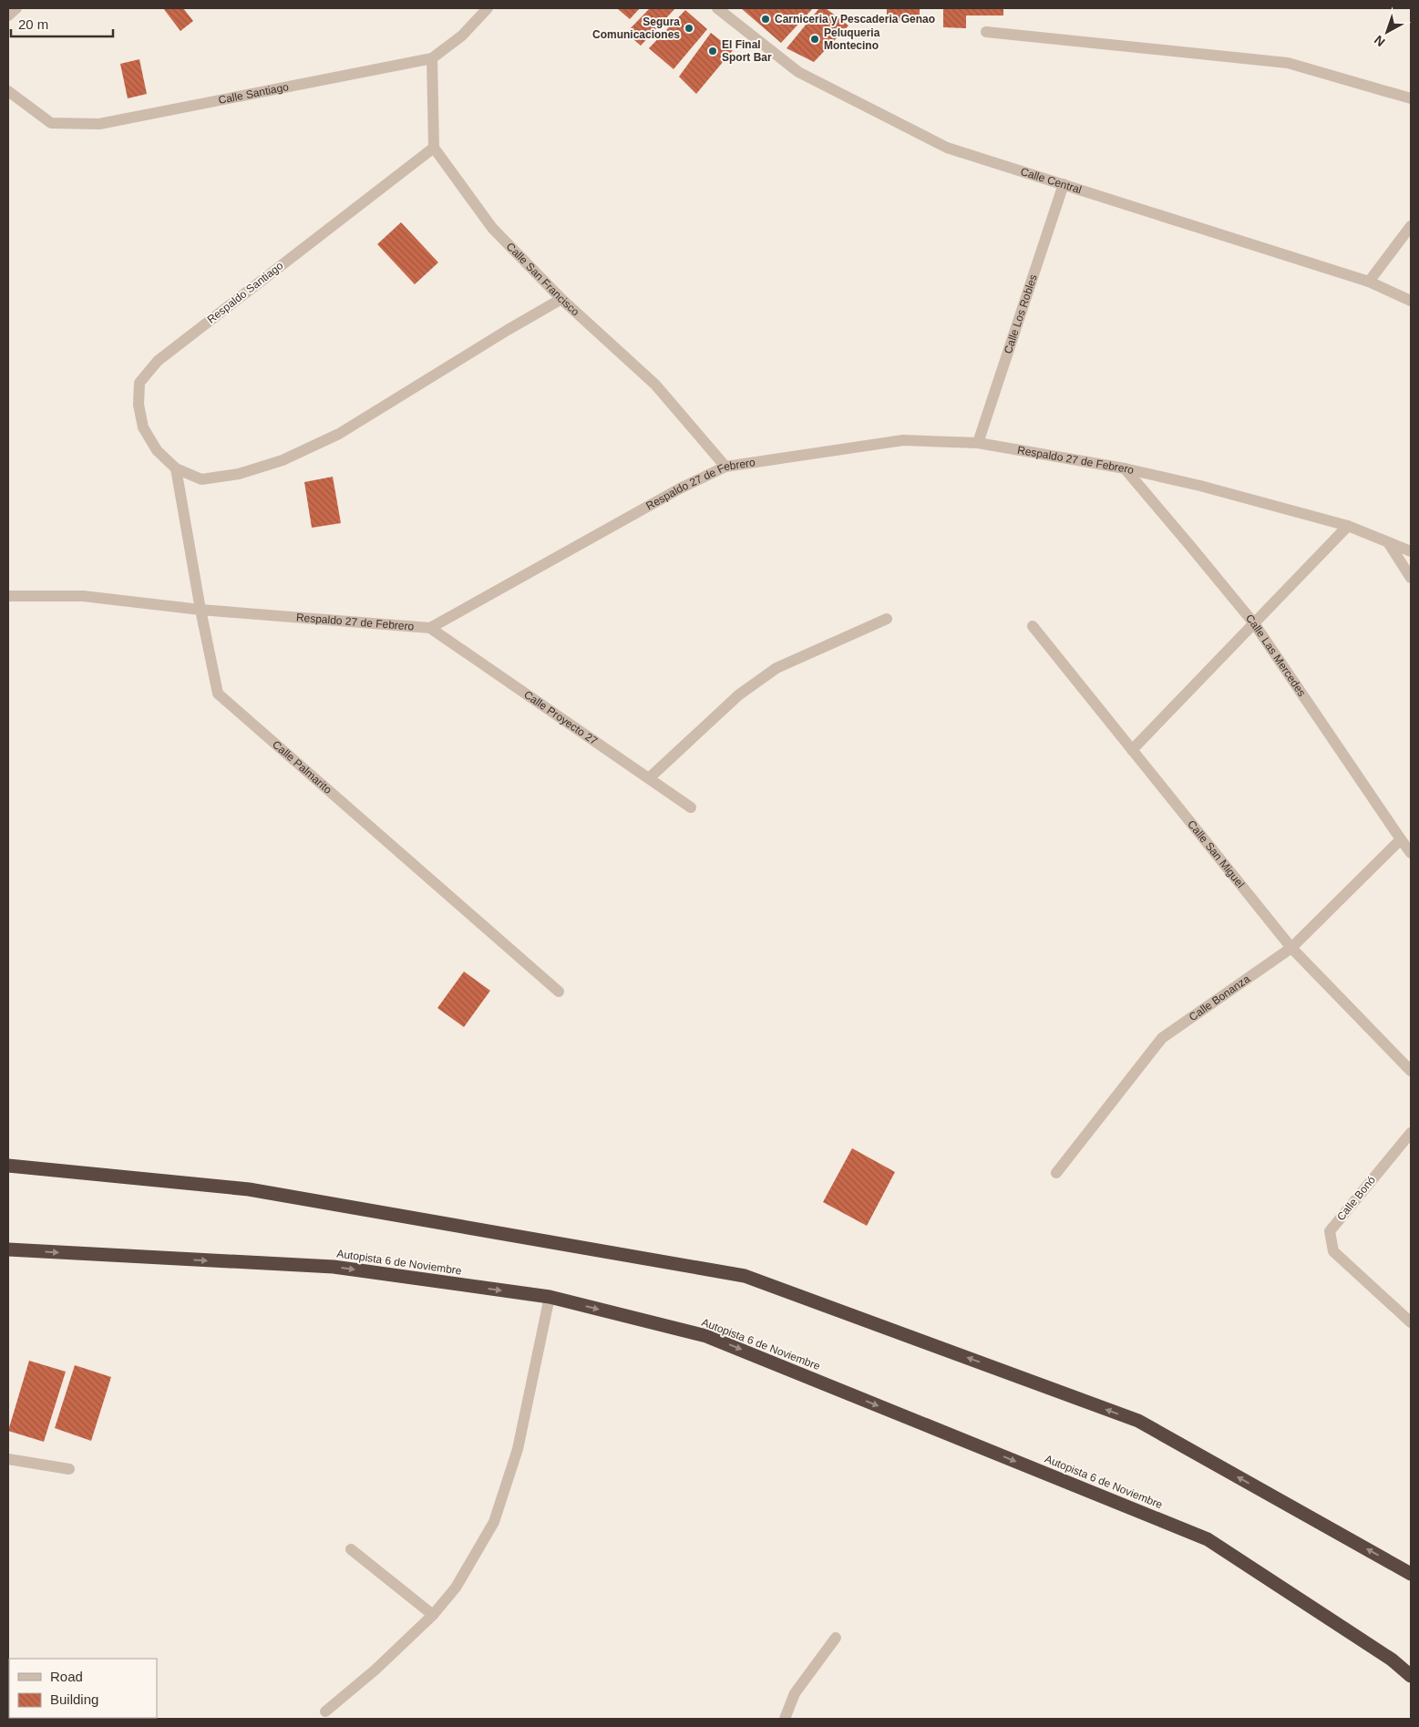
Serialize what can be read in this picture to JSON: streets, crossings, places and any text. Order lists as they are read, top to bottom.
{
  "streets": {
    "highway": ["Autopista 6 de Noviembre"],
    "street": [
      "Calle Santiago",
      "Calle Central",
      "Calle San Francisco",
      "Respaldo Santiago",
      "Calle Los Robles",
      "Respaldo 27 de Febrero",
      "Calle Las Mercedes",
      "Calle Proyecto 27",
      "Calle Palmarito",
      "Calle San Miguel",
      "Calle Bonanza",
      "Calle Bonó"
    ]
  },
  "crossings": [
    ["Calle Central", "Calle Los Robles"],
    ["Calle San Francisco", "Respaldo Santiago"],
    ["Calle San Francisco", "Respaldo 27 de Febrero"],
    ["Respaldo Santiago", "Calle Palmarito"],
    ["Calle Los Robles", "Respaldo 27 de Febrero"],
    ["Respaldo 27 de Febrero", "Calle Las Mercedes"],
    ["Respaldo 27 de Febrero", "Calle Proyecto 27"],
    ["Respaldo 27 de Febrero", "Calle Palmarito"],
    ["Calle Las Mercedes", "Calle Bonanza"],
    ["Calle San Miguel", "Calle Bonanza"]
  ],
  "places": [
    "Carniceria y Pescaderia Genao",
    "Segura Comunicaciones",
    "Peluqueria Montecino",
    "El Final Sport Bar"
  ],
  "legend": ["Road", "Building"],
  "scale_bar": "20 m",
  "north": "bottom left"
}
